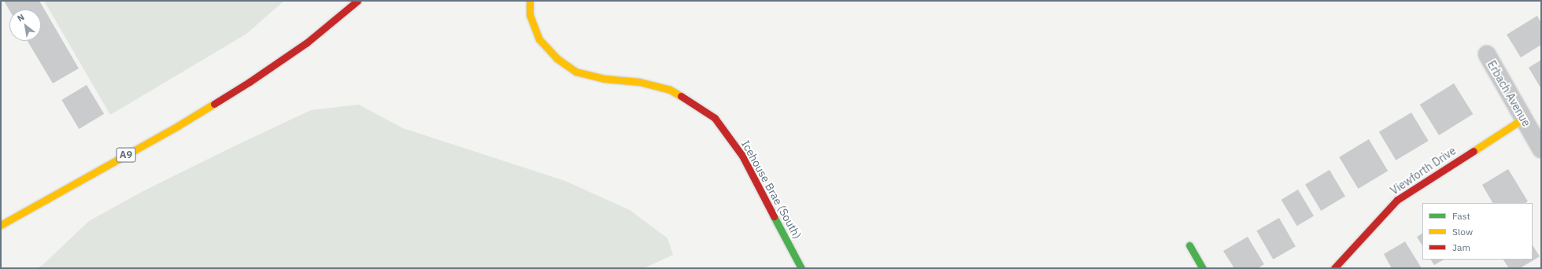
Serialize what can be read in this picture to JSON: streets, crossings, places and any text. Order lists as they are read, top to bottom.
{
  "streets": {
    "street": [
      "Erbach Avenue",
      "A9",
      "Viewforth Drive",
      "Icehouse Brae (South)"
    ]
  },
  "crossings": [
    ["Erbach Avenue", "Viewforth Drive"]
  ],
  "legend": ["Fast", "Slow", "Jam"],
  "north": "top left"
}
